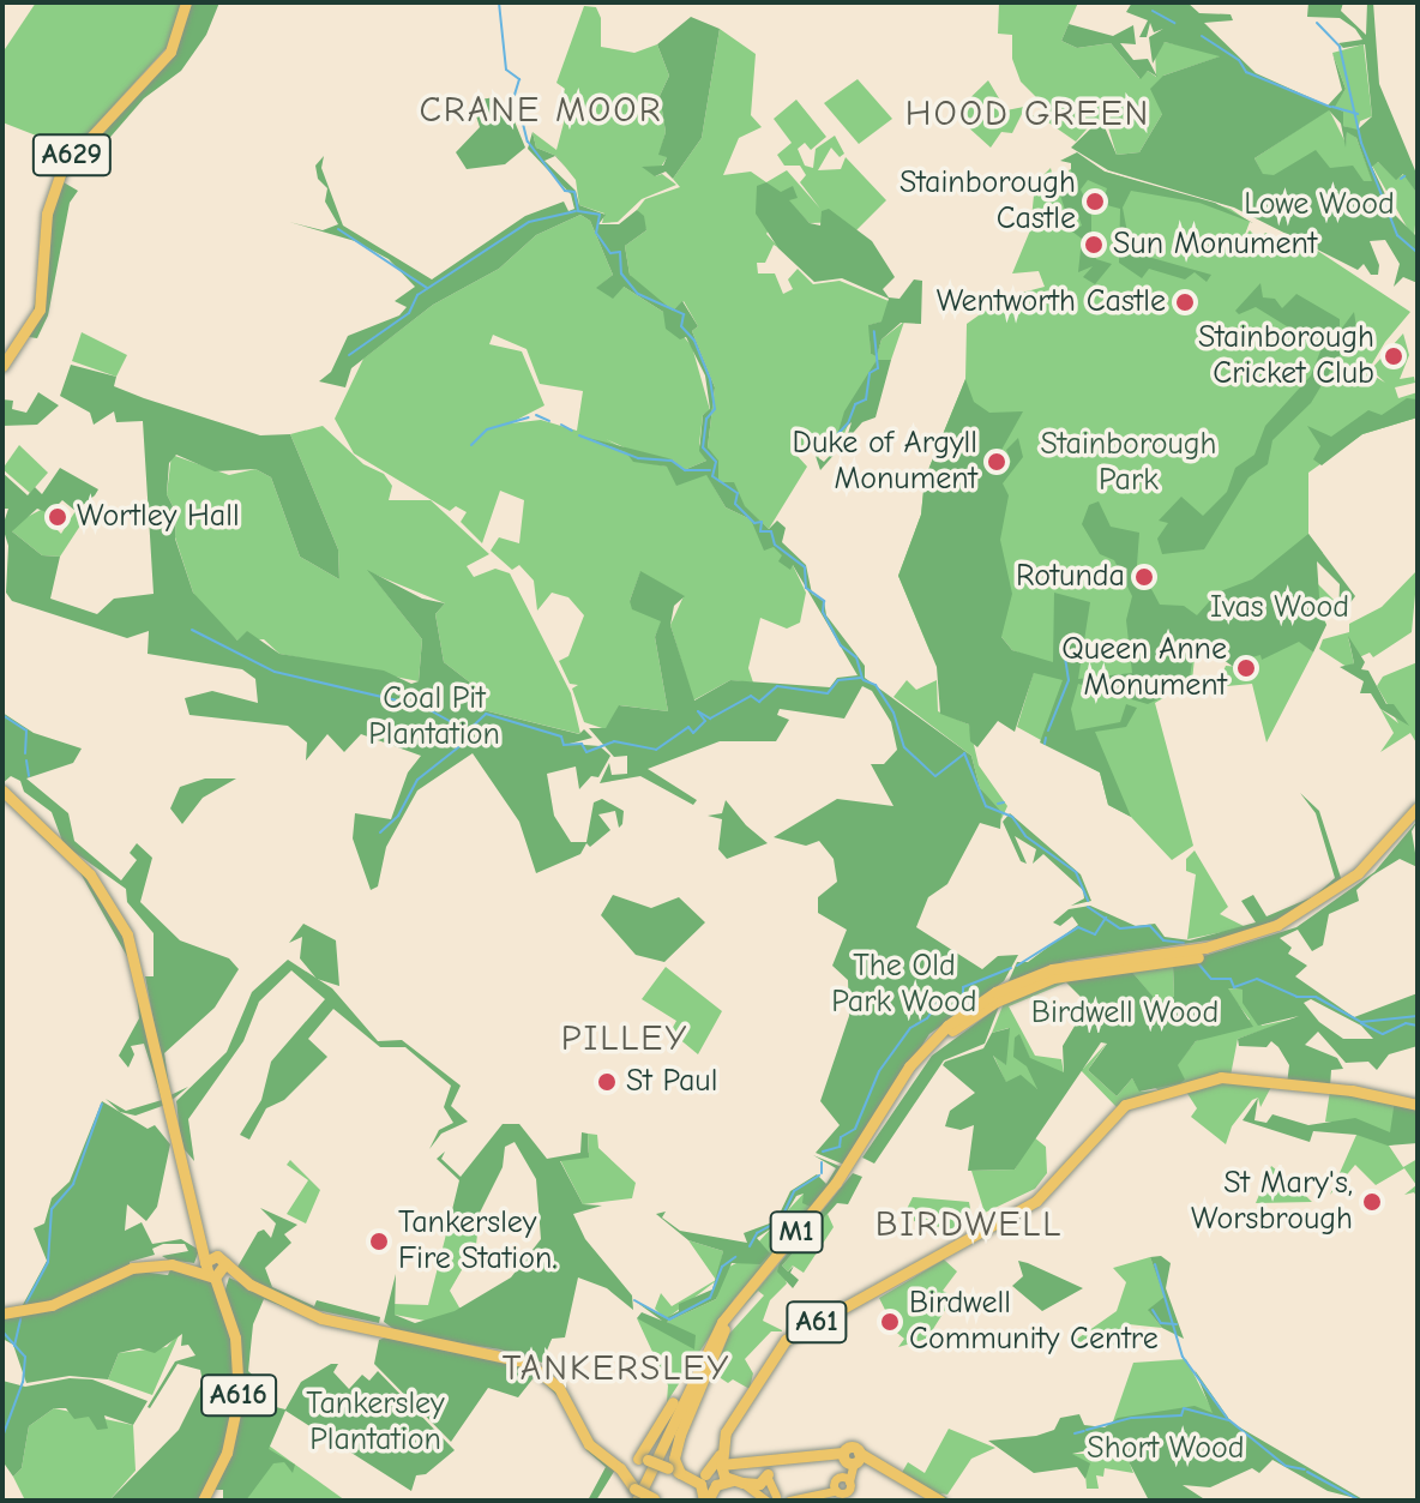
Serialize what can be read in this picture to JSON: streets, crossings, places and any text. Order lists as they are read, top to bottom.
{
  "streets": {
    "highway": [
      "A629",
      "M1",
      "A61",
      "A616"
    ]
  },
  "districts": [
    "CRANE MOOR",
    "HOOD GREEN",
    "PILLEY",
    "BIRDWELL",
    "TANKERSLEY"
  ],
  "parks": [
    "Lowe Wood",
    "Stainborough Park",
    "Ivas Wood",
    "Coal Pit Plantation",
    "The Old Park Wood",
    "Birdwell Wood",
    "Tankersley Plantation",
    "Short Wood"
  ],
  "places": [
    "Stainborough Castle",
    "Sun Monument",
    "Wentworth Castle",
    "Stainborough Cricket Club",
    "Duke of Argyll Monument",
    "Wortley Hall",
    "Rotunda",
    "Queen Anne Monument",
    "St Paul",
    "St Mary's, Worsbrough",
    "Tankersley Fire Station.",
    "Birdwell Community Centre"
  ]
}
